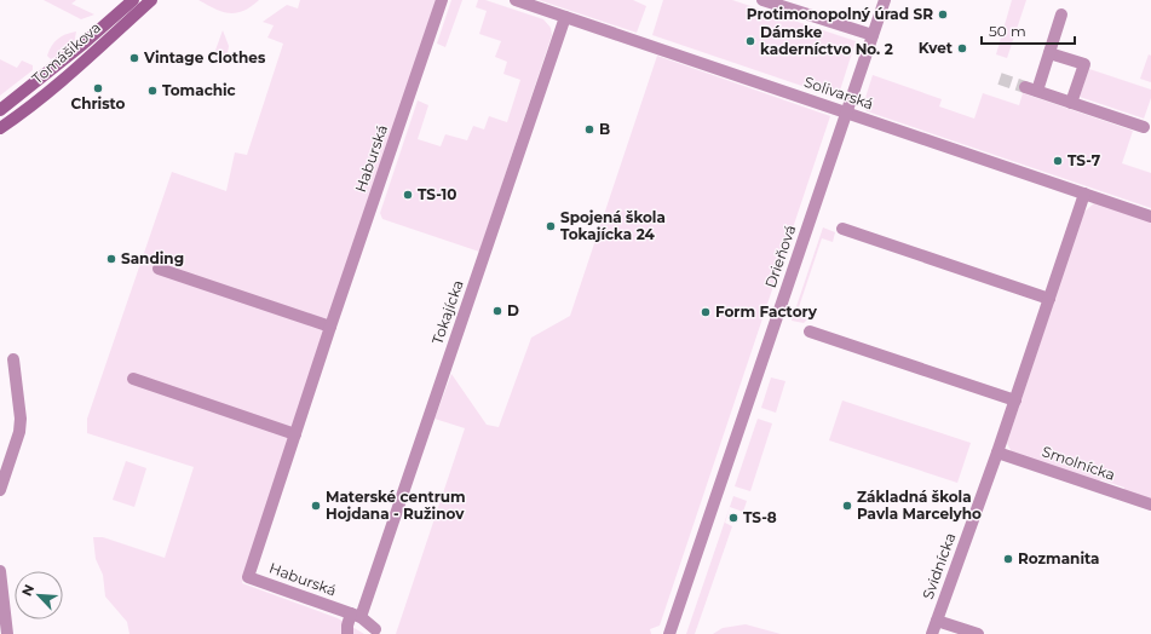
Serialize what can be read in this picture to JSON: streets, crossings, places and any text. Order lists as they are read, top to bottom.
{
  "streets": {
    "main road": ["Tomášikova"],
    "street": [
      "Solivarská",
      "Haburská",
      "Drieňová",
      "Tokajícka",
      "Smolnícka",
      "Svidnícka"
    ]
  },
  "crossings": [
    ["Solivarská", "Drieňová"],
    ["Solivarská", "Tokajícka"],
    ["Solivarská", "Svidnícka"],
    ["Haburská", "Tokajícka"],
    ["Smolnícka", "Svidnícka"]
  ],
  "places": [
    "Protimonopolný úrad SR",
    "Dámske kaderníctvo No. 2",
    "Kvet",
    "Vintage Clothes",
    "Christo",
    "Tomachic",
    "B",
    "TS-7",
    "TS-10",
    "Spojená škola Tokajícka 24",
    "Sanding",
    "D",
    "Form Factory",
    "Materské centrum Hojdana - Ružinov",
    "Základná škola Pavla Marcelyho",
    "TS-8",
    "Rozmanita"
  ],
  "scale_bar": "50 m",
  "north": "top left"
}
